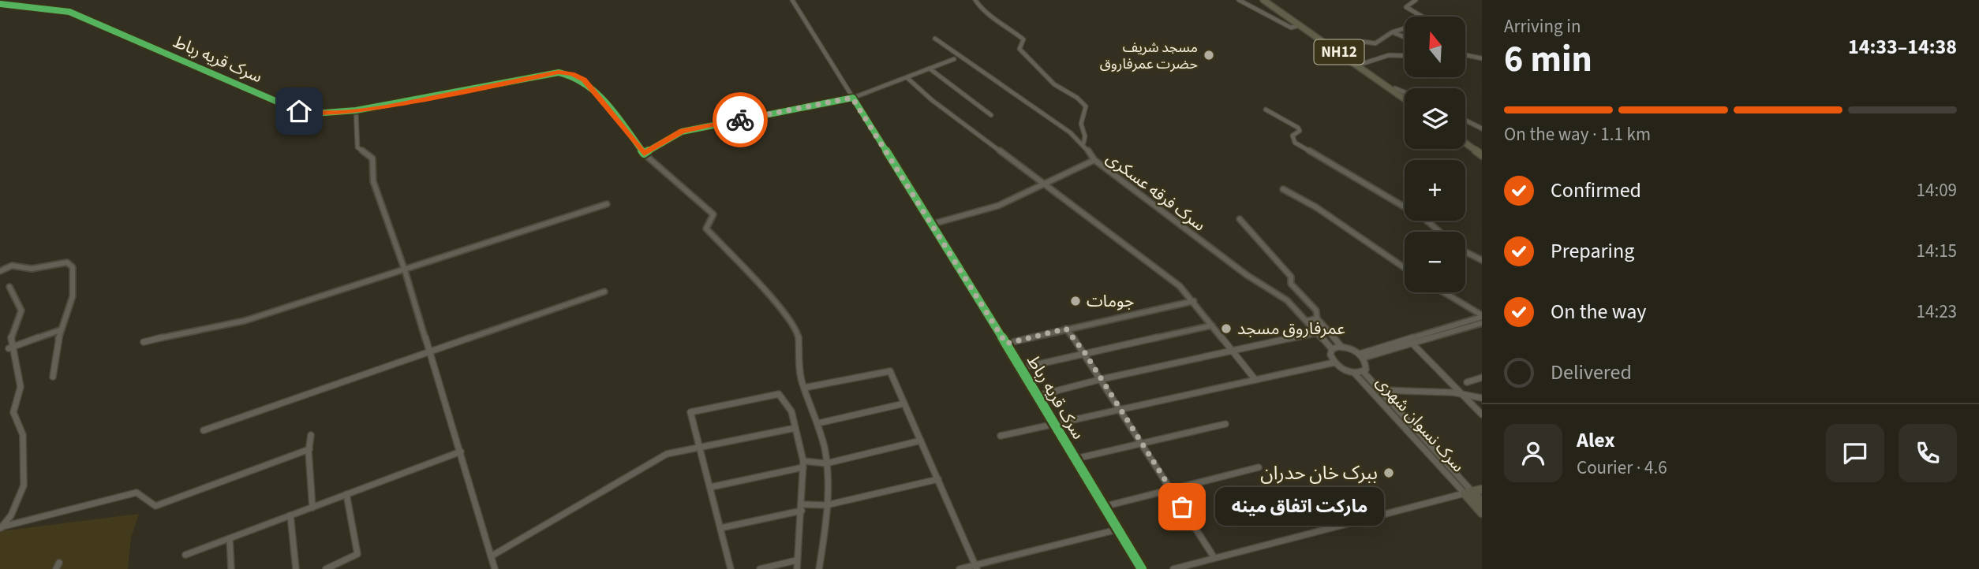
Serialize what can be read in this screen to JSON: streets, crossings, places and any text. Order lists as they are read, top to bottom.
{
  "streets": {
    "highway": ["NH12"],
    "street": ["سرک قریه رباط", "سرک فرقه عسکری", "سرک نسوان شهری"]
  },
  "places": [
    "مسجد شریف حضرت عمرفاروق",
    "جومات",
    "عمرفاروق مسجد",
    "ببرک خان حدران",
    "مارکت اتفاق مینه"
  ],
  "north": "top",
  "page": {
    "heading": ["6 min", "Arriving in", "14:33–14:38"],
    "panel": ["Alex", "Courier · 4.6"],
    "map_buttons": ["+", "−"],
    "bar": "On the way · 1.1 km",
    "list": [
      ["Confirmed", "14:09"],
      ["Preparing", "14:15"],
      ["On the way", "14:23"],
      "Delivered"
    ],
    "bubble": "مارکت اتفاق مینه"
  }
}
